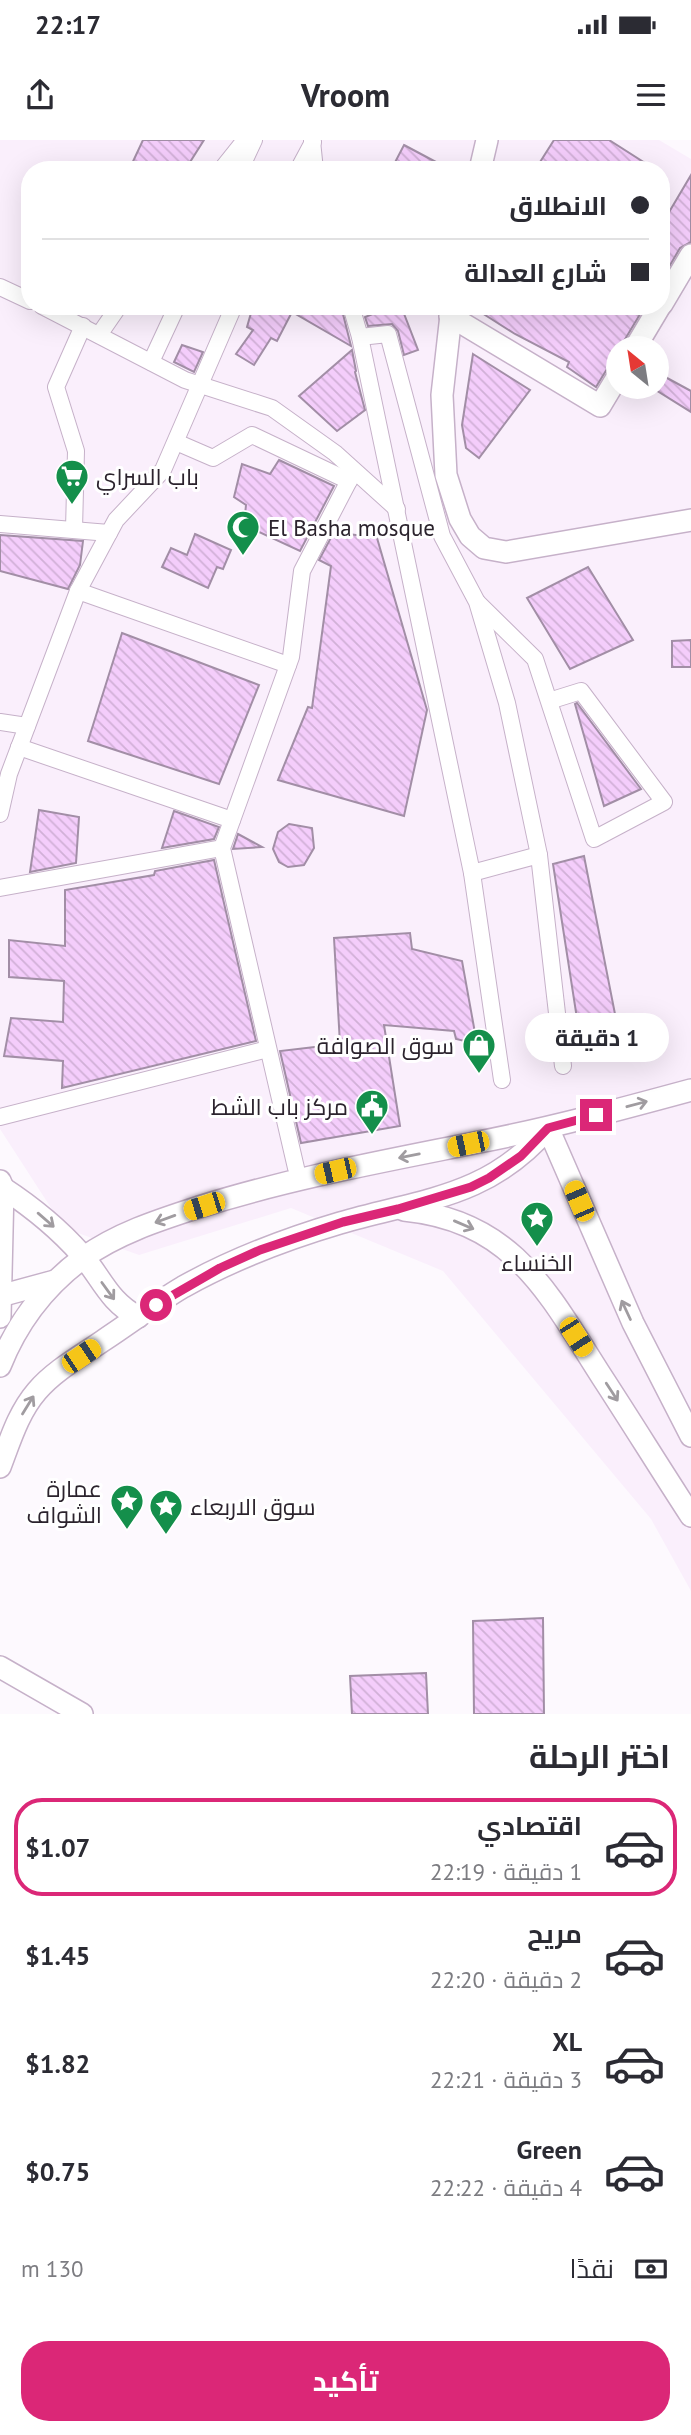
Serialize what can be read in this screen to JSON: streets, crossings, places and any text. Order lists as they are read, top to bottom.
{
  "places": {
    "supermarket": ["باب السراي"],
    "mosque": ["El Basha mosque"],
    "shop": ["سوق الصوافة"],
    "public building": ["مركز باب الشط"],
    "place": ["الخنساء", "عمارة الشواف", "سوق الاربعاء"]
  },
  "north": "top left",
  "page": {
    "status": "22:17",
    "header": "Vroom",
    "banner": ["الانطلاق", "شارع العدالة"],
    "bubble": "1 دقيقة",
    "heading": "اختر الرحلة",
    "list": [
      {
        "name": "اقتصادي",
        "note": "1 دقيقة · 22:19",
        "value": "$1.07"
      },
      {
        "name": "مريح",
        "note": "2 دقيقة · 22:20",
        "value": "$1.45"
      },
      {
        "name": "XL",
        "note": "3 دقيقة · 22:21",
        "value": "$1.82"
      },
      {
        "name": "Green",
        "note": "4 دقيقة · 22:22",
        "value": "$0.75"
      }
    ],
    "pay": ["نقدًا", "130 m"],
    "buttons": "تأكيد"
  }
}
